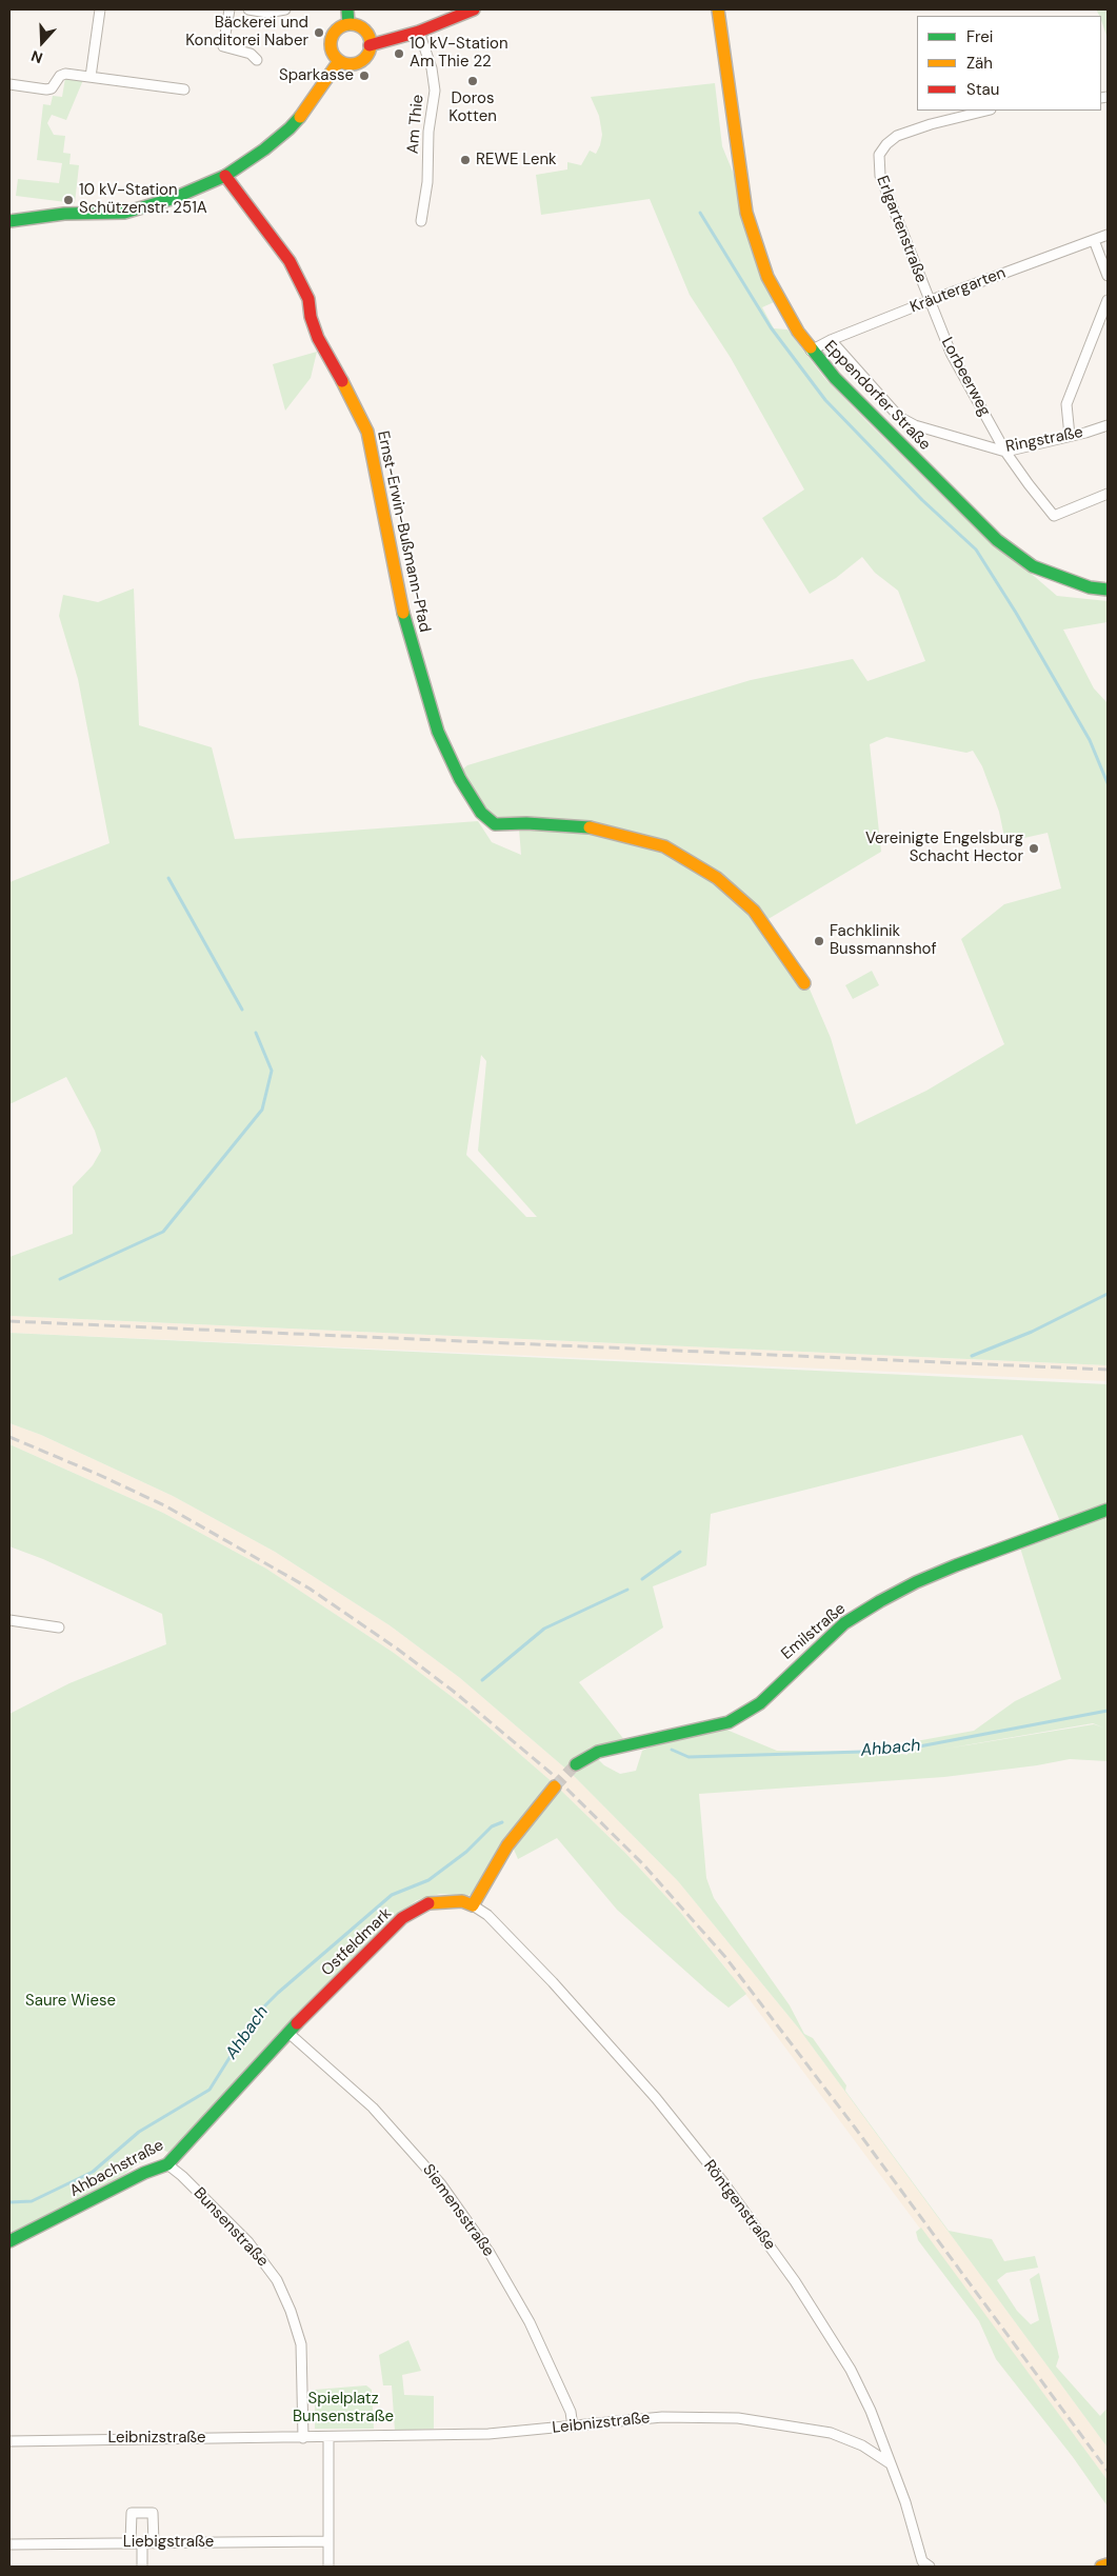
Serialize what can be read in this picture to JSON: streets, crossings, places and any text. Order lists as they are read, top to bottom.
{
  "streets": {
    "street": [
      "Am Thie",
      "Erlgartenstraße",
      "Kräutergarten",
      "Lorbeerweg",
      "Eppendorfer Straße",
      "Ringstraße",
      "Ernst-Erwin-Bußmann-Pfad",
      "Emilstraße",
      "Ostfeldmark",
      "Ahbachstraße",
      "Röntgenstraße",
      "Siemensstraße",
      "Bunsenstraße",
      "Leibnizstraße",
      "Liebigstraße"
    ]
  },
  "crossings": [
    ["Erlgartenstraße", "Kräutergarten"],
    ["Erlgartenstraße", "Lorbeerweg"],
    ["Kräutergarten", "Lorbeerweg"],
    ["Kräutergarten", "Eppendorfer Straße"],
    ["Kräutergarten", "Ringstraße"],
    ["Lorbeerweg", "Ringstraße"],
    ["Ostfeldmark", "Ahbachstraße"],
    ["Ostfeldmark", "Röntgenstraße"],
    ["Ostfeldmark", "Siemensstraße"],
    ["Ahbachstraße", "Siemensstraße"],
    ["Ahbachstraße", "Bunsenstraße"],
    ["Röntgenstraße", "Leibnizstraße"],
    ["Siemensstraße", "Leibnizstraße"],
    ["Bunsenstraße", "Leibnizstraße"]
  ],
  "water": ["Ahbach"],
  "parks": ["Saure Wiese", "Spielplatz Bunsenstraße"],
  "places": [
    "Bäckerei und Konditorei Naber",
    "10 kV-Station Am Thie 22",
    "Sparkasse",
    "Doros Kotten",
    "REWE Lenk",
    "10 kV-Station Schützenstr. 251A",
    "Vereinigte Engelsburg Schacht Hector",
    "Fachklinik Bussmannshof"
  ],
  "legend": ["Frei", "Zäh", "Stau"],
  "north": "bottom"
}
